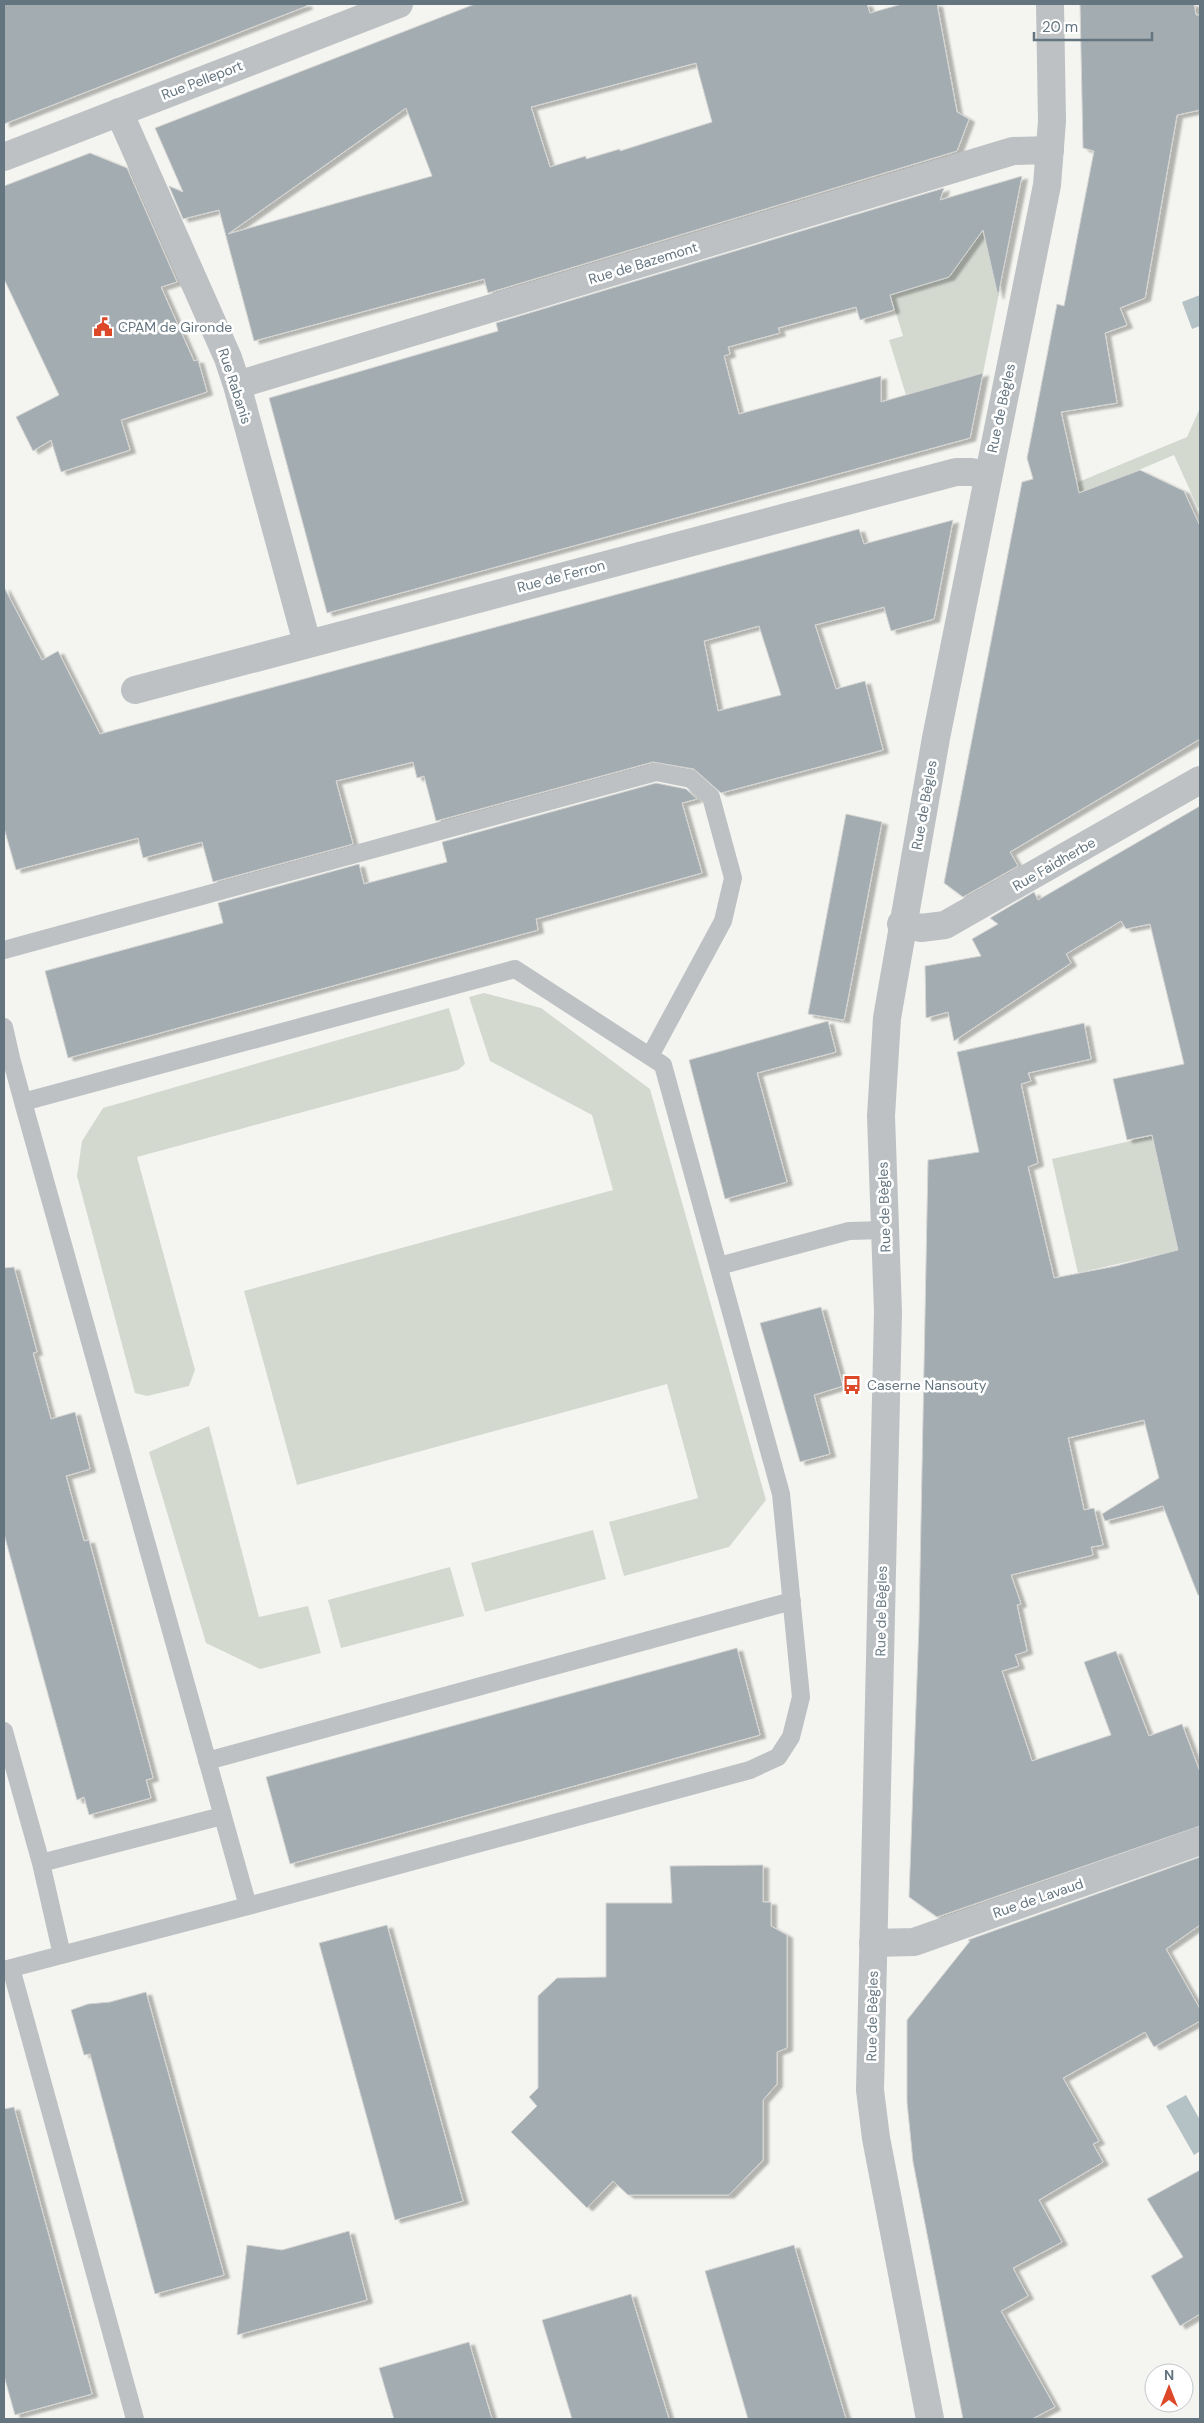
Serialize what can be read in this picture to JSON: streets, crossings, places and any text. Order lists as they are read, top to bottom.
{
  "streets": {
    "street": [
      "Rue Pelleport",
      "Rue de Bazemont",
      "Rue Rabanis",
      "Rue de Bègles",
      "Rue de Ferron",
      "Rue Faidherbe",
      "Rue de Lavaud"
    ]
  },
  "crossings": [
    ["Rue Pelleport", "Rue Rabanis"],
    ["Rue de Bazemont", "Rue Rabanis"],
    ["Rue de Bazemont", "Rue de Bègles"],
    ["Rue Rabanis", "Rue de Ferron"],
    ["Rue de Bègles", "Rue de Ferron"],
    ["Rue de Bègles", "Rue Faidherbe"],
    ["Rue de Bègles", "Rue de Lavaud"]
  ],
  "places": {
    "public building": ["CPAM de Gironde"],
    "bus stop": ["Caserne Nansouty"]
  },
  "scale_bar": "20 m",
  "north": "top"
}
